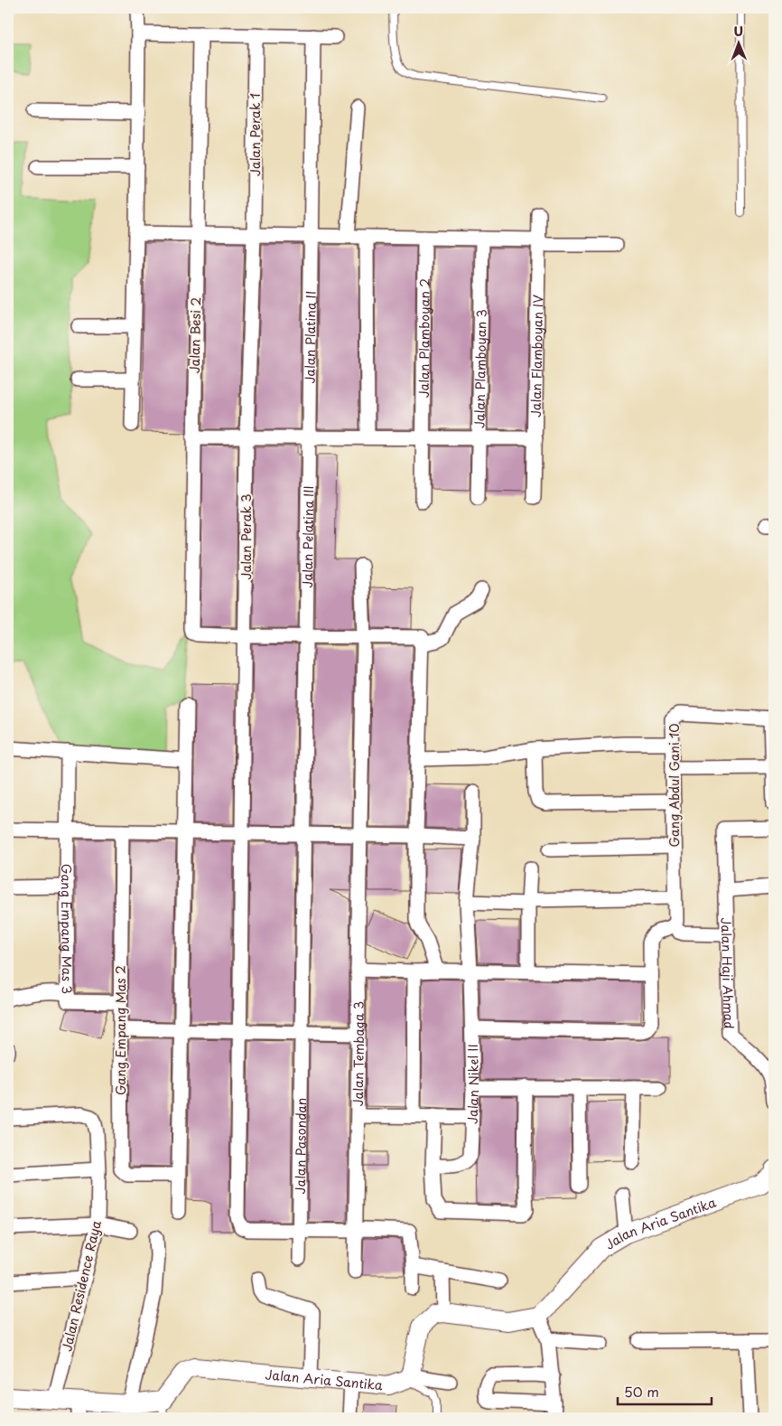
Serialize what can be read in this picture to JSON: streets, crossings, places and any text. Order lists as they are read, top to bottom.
{
  "streets": {
    "street": [
      "Jalan Perak 1",
      "Jalan Besi 2",
      "Jalan Platina II",
      "Jalan Plamboyan 2",
      "Jalan Flamboyan IV",
      "Jalan Plamboyan 3",
      "Jalan Perak 3",
      "Jalan Pelatina III",
      "Gang Abdul Gani 10",
      "Gang Empang Mas 3",
      "Jalan Haji Ahmad",
      "Gang Empang Mas 2",
      "Jalan Tembaga 3",
      "Jalan Nikel II",
      "Jalan Pasondan",
      "Jalan Aria Santika",
      "Jalan Residence Raya"
    ]
  },
  "crossings": [
    ["Jalan Perak 1", "Jalan Perak 3"],
    ["Jalan Besi 2", "Jalan Perak 3"],
    ["Jalan Platina II", "Jalan Pelatina III"],
    ["Jalan Perak 3", "Jalan Pasondan"],
    ["Jalan Pelatina III", "Jalan Pasondan"],
    ["Gang Empang Mas 3", "Gang Empang Mas 2"],
    ["Jalan Aria Santika", "Jalan Residence Raya"]
  ],
  "scale_bar": "50 m",
  "north": "top"
}
